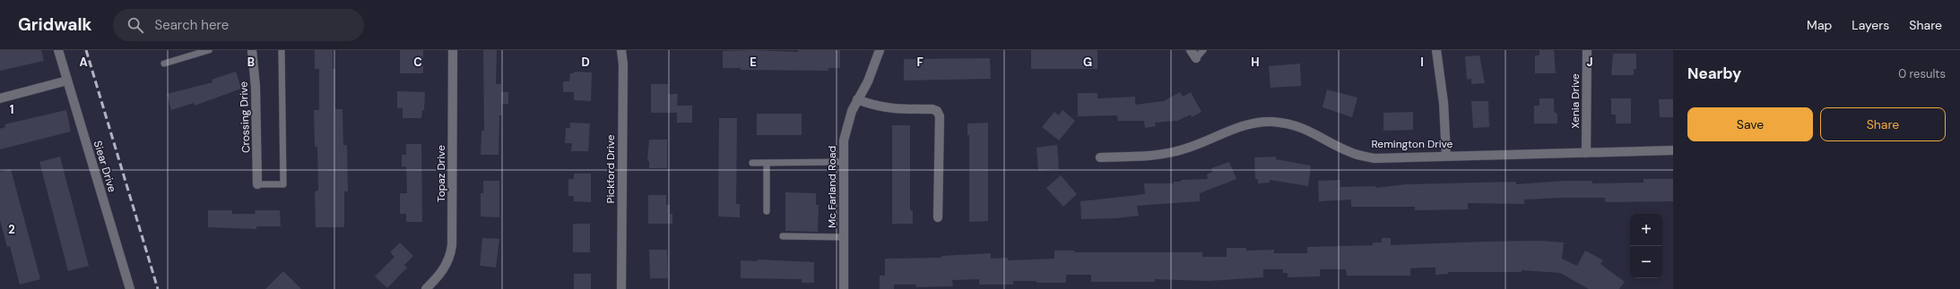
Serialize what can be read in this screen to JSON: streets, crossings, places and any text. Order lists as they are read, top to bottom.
{
  "streets": {
    "street": [
      "Xenia Drive",
      "Crossing Drive",
      "Remington Drive",
      "Siear Drive",
      "Pickford Drive",
      "Topaz Drive",
      "Mc Farland Road"
    ]
  },
  "crossings": [
    ["Xenia Drive", "Remington Drive"]
  ],
  "page": {
    "header": "Gridwalk",
    "search": "Search here",
    "nav": ["Map", "Layers", "Share"],
    "heading": ["Nearby", "0 results"],
    "buttons": ["Save", "Share"],
    "map_buttons": ["+", "−"]
  },
  "grid": {
    "columns": [
      "A",
      "B",
      "C",
      "D",
      "E",
      "F",
      "G",
      "H",
      "I",
      "J"
    ],
    "rows": ["1", "2"]
  }
}
